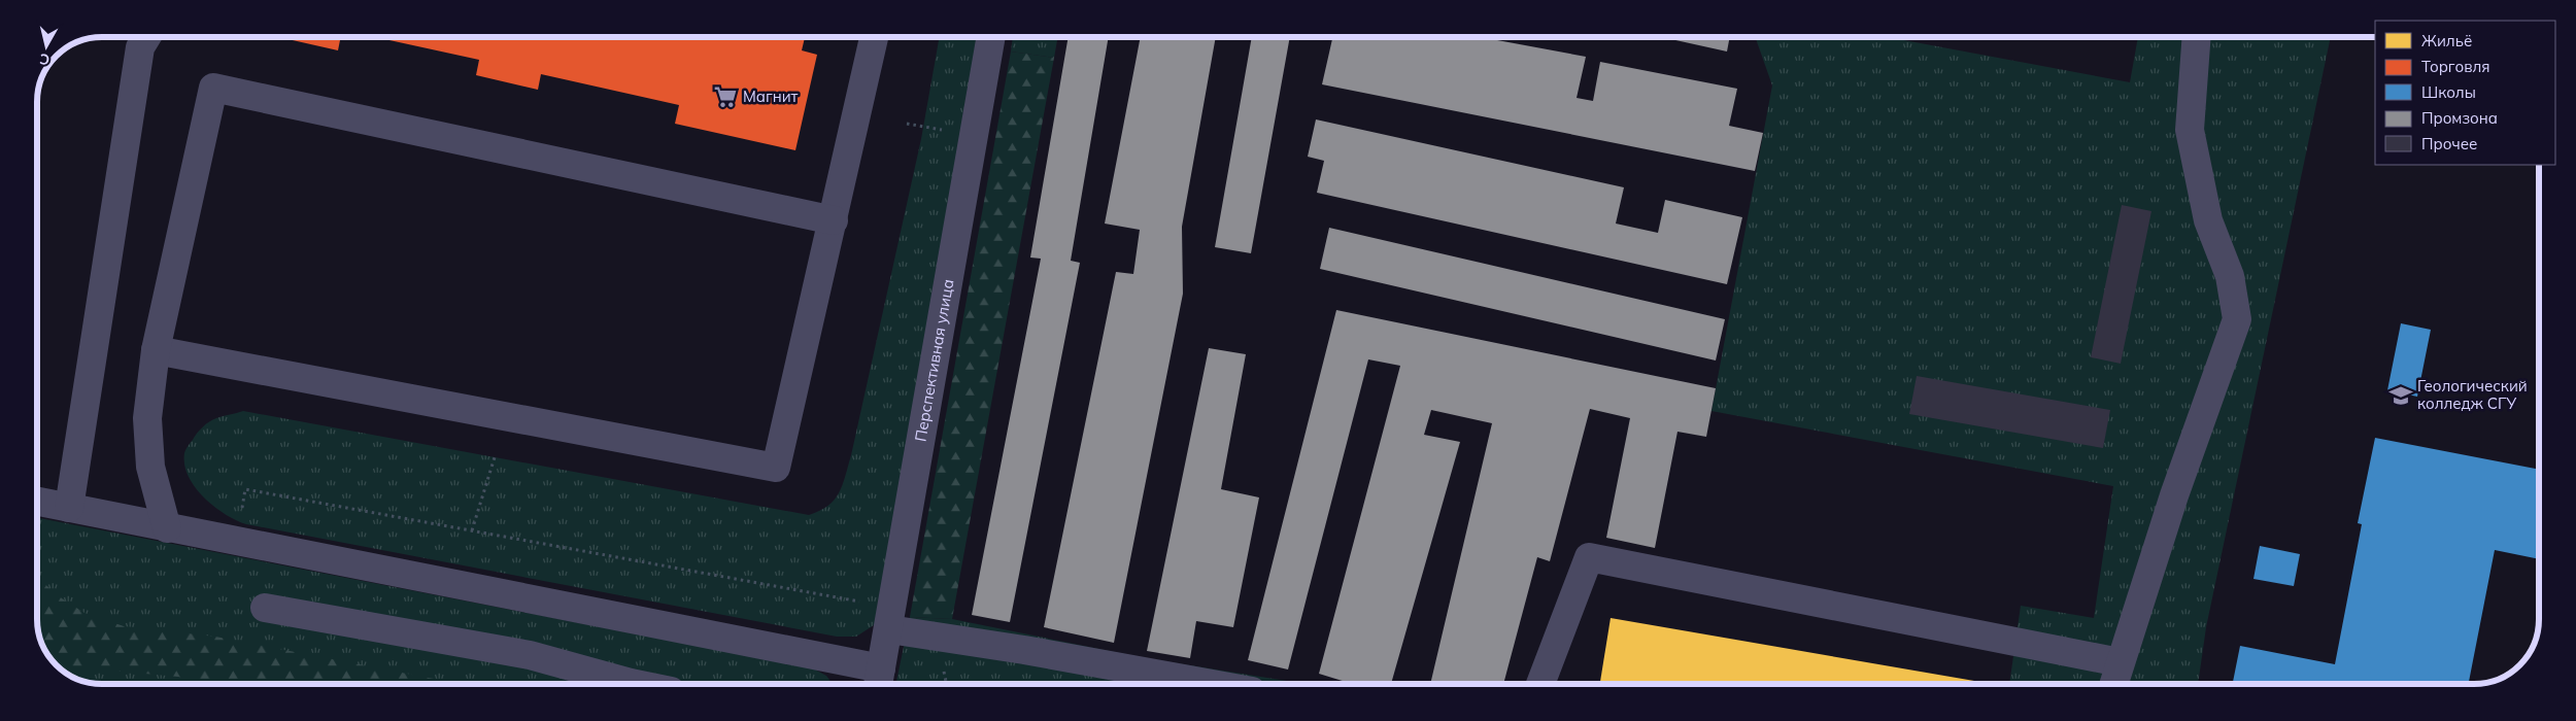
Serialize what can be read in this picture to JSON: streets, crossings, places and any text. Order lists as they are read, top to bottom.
{
  "streets": {
    "street": ["Перспективная улица"]
  },
  "places": {
    "supermarket": ["Магнит"],
    "school or university": ["Геологический колледж СГУ"]
  },
  "legend": [
    "Жильё",
    "Торговля",
    "Школы",
    "Промзона",
    "Прочее"
  ],
  "north": "bottom"
}
